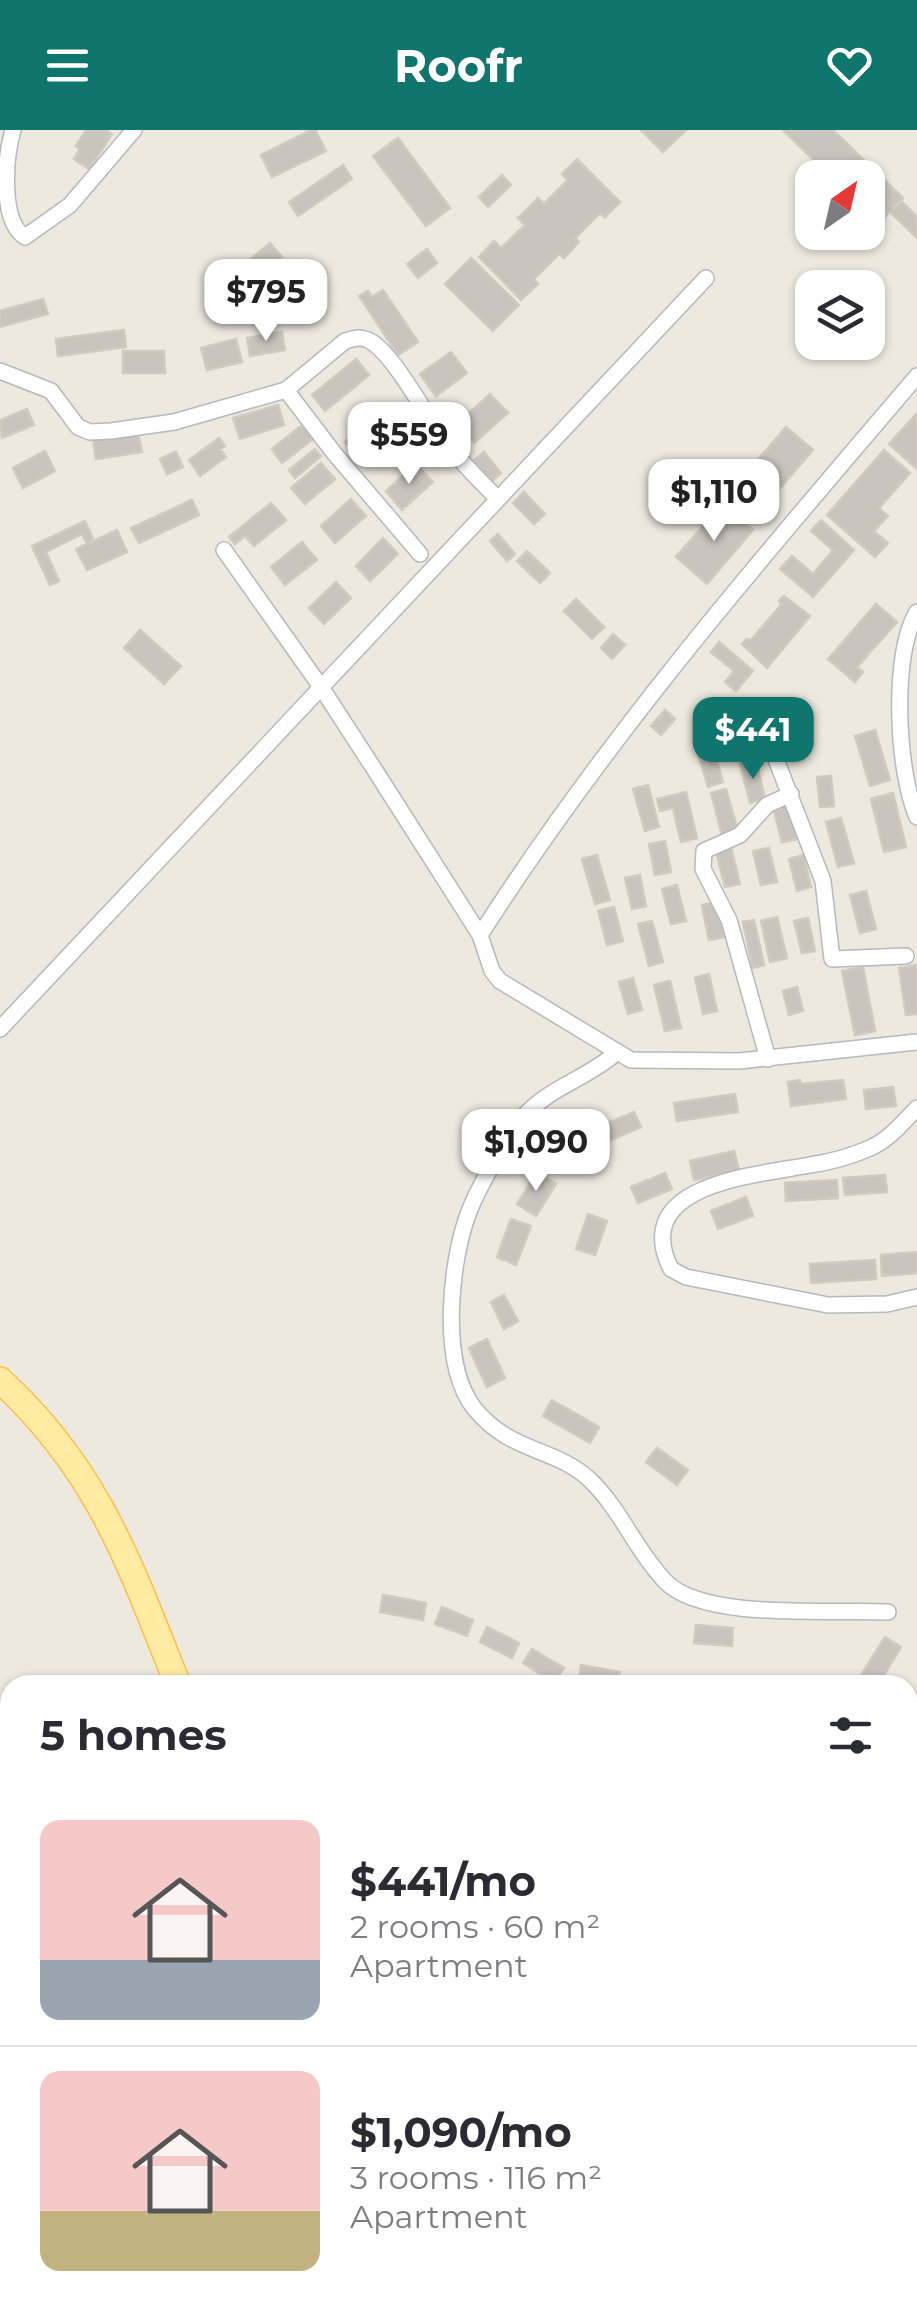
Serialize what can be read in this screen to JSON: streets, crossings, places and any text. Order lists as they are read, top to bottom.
{
  "north": "top right",
  "page": {
    "header": "Roofr",
    "price": [
      "$795",
      "$559",
      "$1,110",
      "$441",
      "$1,090"
    ],
    "heading": "5 homes",
    "list": [
      {
        "name": "$441/mo",
        "note": "2 rooms · 60 m² · Apartment"
      },
      {
        "name": "$1,090/mo",
        "note": "3 rooms · 116 m² · Apartment"
      }
    ]
  }
}
